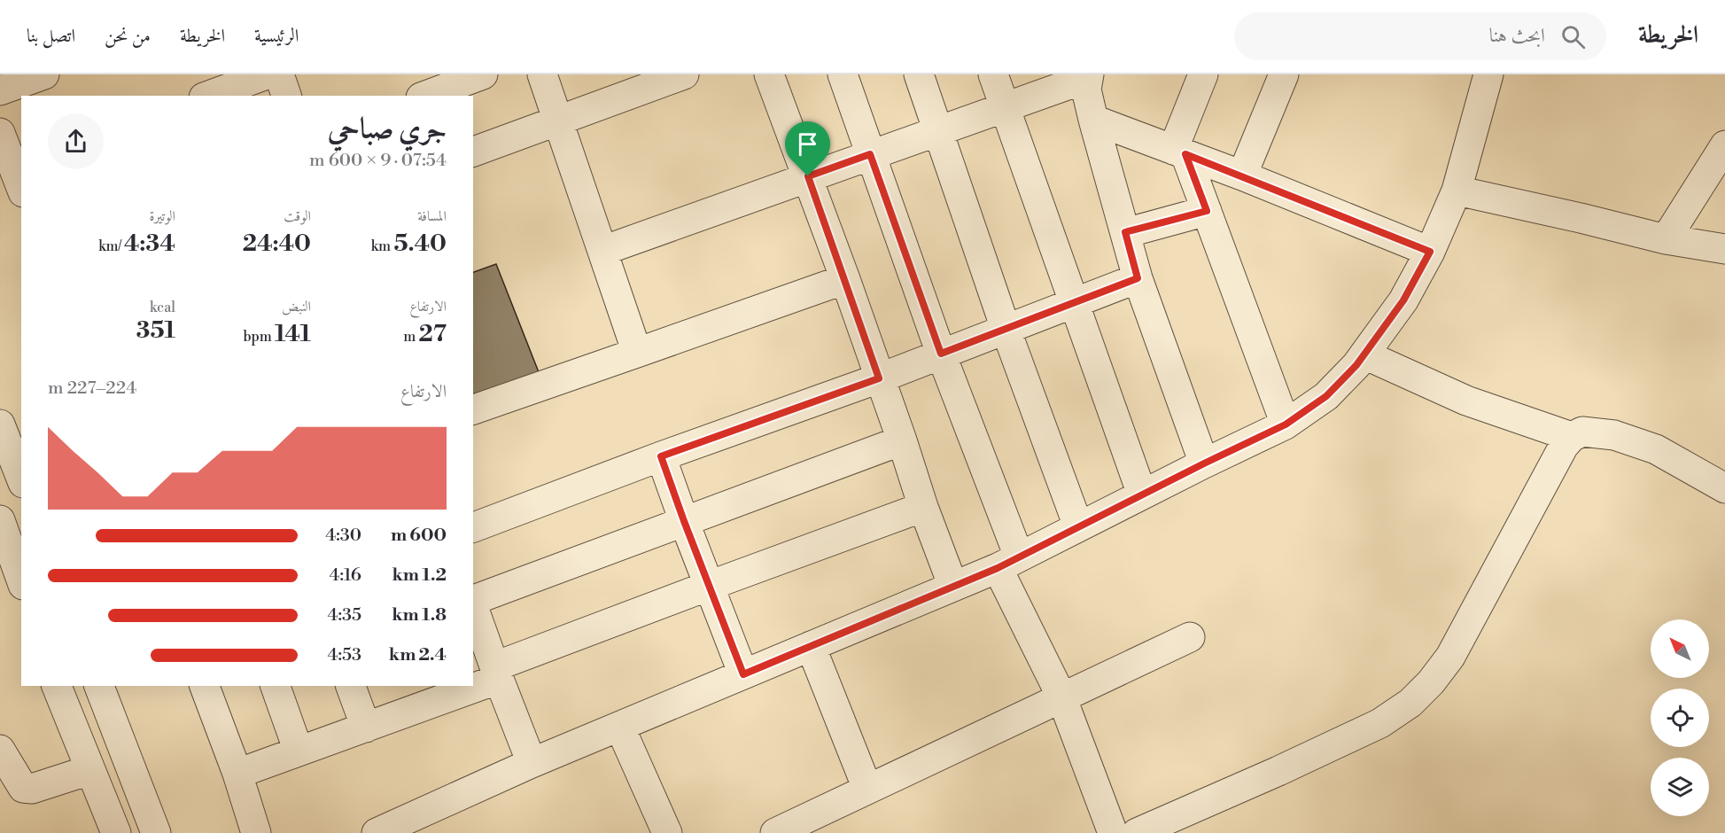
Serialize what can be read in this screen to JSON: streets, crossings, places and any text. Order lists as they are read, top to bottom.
{
  "north": "top left",
  "page": {
    "header": "الخريطة",
    "search": "ابحث هنا",
    "nav": [
      "الرئيسية",
      "الخريطة",
      "من نحن",
      "اتصل بنا"
    ],
    "heading": ["جري صباحي", "07:54 · 9 × 600 m"],
    "stats": [
      ["المسافة", "5.40 km"],
      ["الوقت", "24:40"],
      ["الوتيرة", "4:34 /km"],
      ["الارتفاع", "27 m"],
      ["النبض", "141 bpm"],
      ["kcal", "351"]
    ],
    "chart": ["الارتفاع", "224–227 m"],
    "list": [
      {
        "name": "600 m",
        "note": "4:30"
      },
      {
        "name": "1.2 km",
        "note": "4:16"
      },
      {
        "name": "1.8 km",
        "note": "4:35"
      },
      {
        "name": "2.4 km",
        "note": "4:53"
      }
    ]
  }
}
